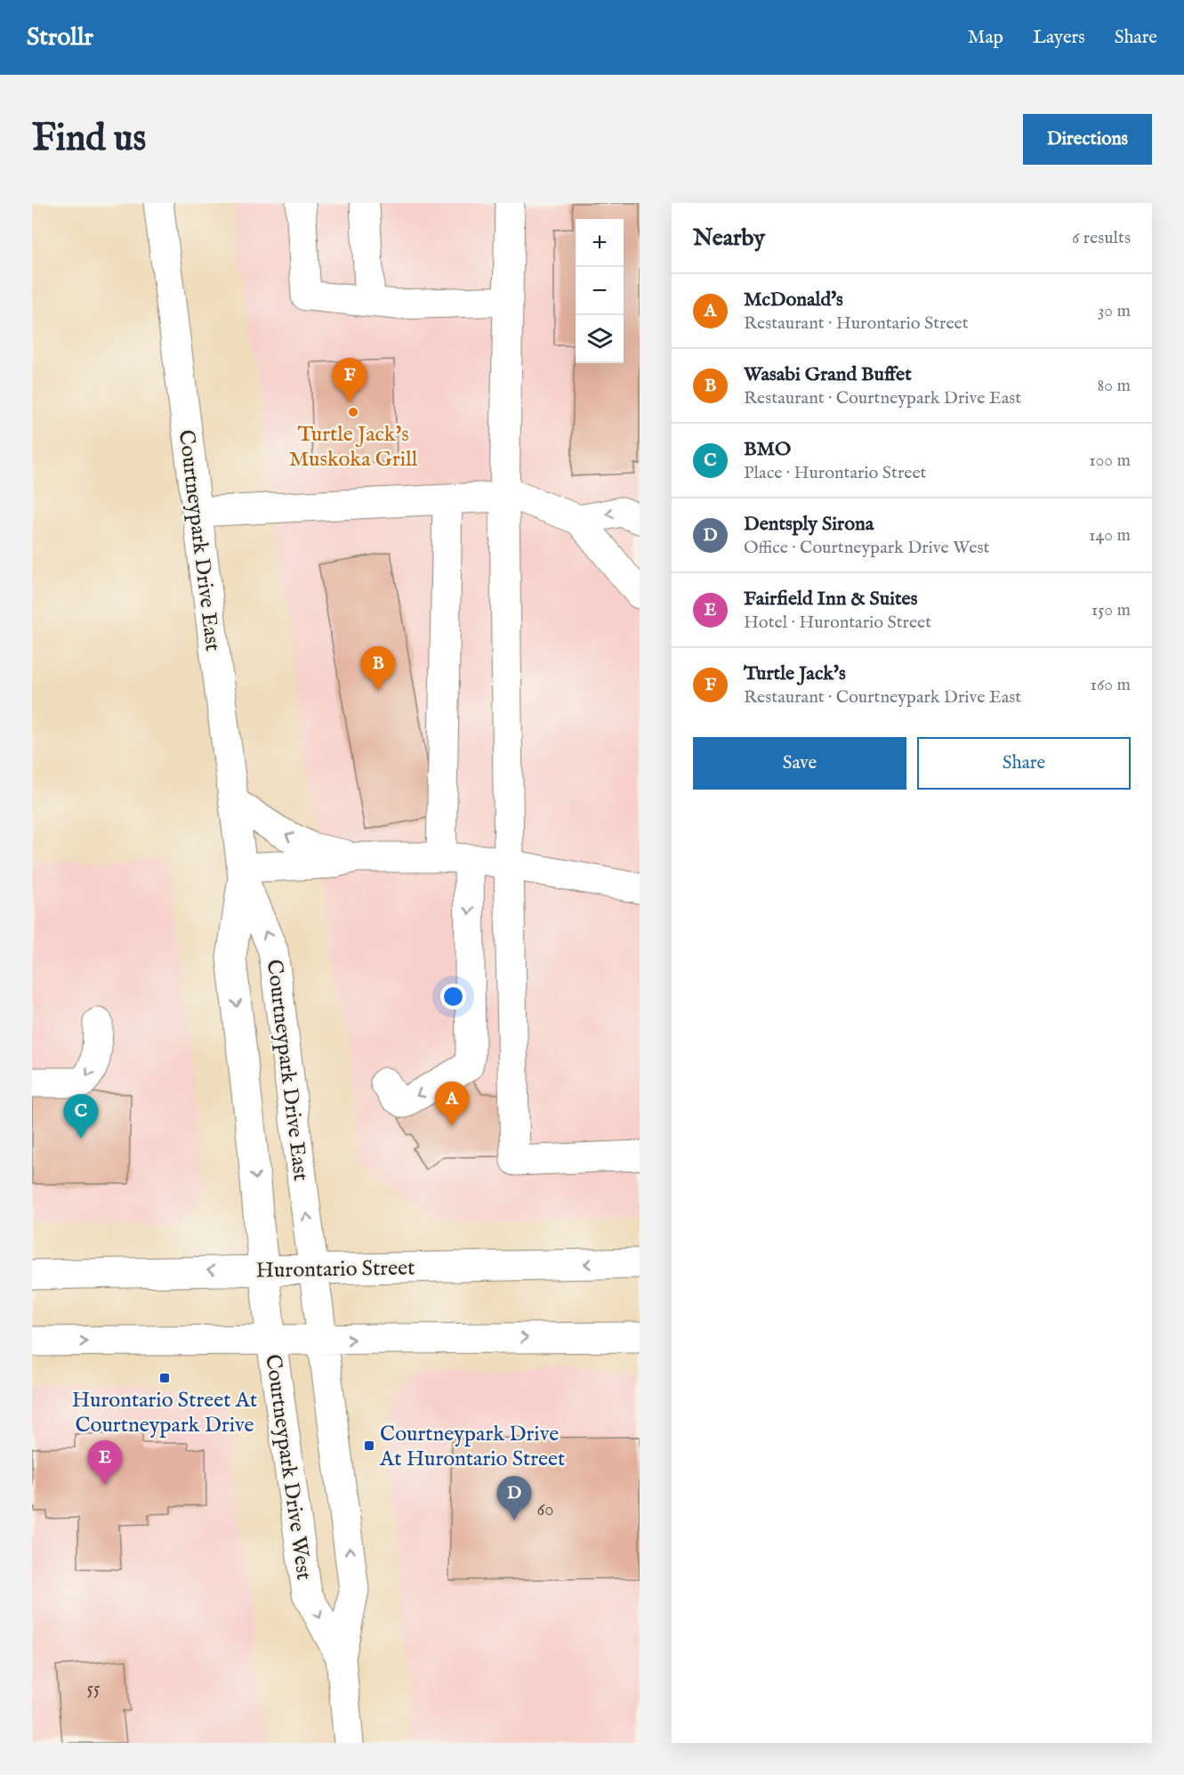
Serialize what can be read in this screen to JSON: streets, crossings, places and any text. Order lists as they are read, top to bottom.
{
  "streets": {
    "main road": ["Courtneypark Drive East", "Hurontario Street", "Courtneypark Drive West"]
  },
  "crossings": [
    ["Courtneypark Drive East", "Hurontario Street"],
    ["Courtneypark Drive East", "Courtneypark Drive West"],
    ["Hurontario Street", "Courtneypark Drive West"]
  ],
  "places": {
    "other": ["Turtle Jack's Muskoka Grill"],
    "transit": ["Hurontario Street At Courtneypark Drive", "Courtneypark Drive At Hurontario Street"]
  },
  "house_numbers": ["60", "55"],
  "page": {
    "header": "Strollr",
    "nav": ["Map", "Layers", "Share"],
    "buttons": [
      "Directions",
      ["Save", "Share"]
    ],
    "title": "Find us",
    "heading": ["Nearby", "6 results"],
    "map_buttons": ["+", "−"],
    "list": [
      {
        "mark": "A",
        "name": "McDonald's",
        "note": "Restaurant · Hurontario Street",
        "value": "30 m"
      },
      {
        "mark": "B",
        "name": "Wasabi Grand Buffet",
        "note": "Restaurant · Courtneypark Drive East",
        "value": "80 m"
      },
      {
        "mark": "C",
        "name": "BMO",
        "note": "Place · Hurontario Street",
        "value": "100 m"
      },
      {
        "mark": "D",
        "name": "Dentsply Sirona",
        "note": "Office · Courtneypark Drive West",
        "value": "140 m"
      },
      {
        "mark": "E",
        "name": "Fairfield Inn & Suites",
        "note": "Hotel · Hurontario Street",
        "value": "150 m"
      },
      {
        "mark": "F",
        "name": "Turtle Jack's",
        "note": "Restaurant · Courtneypark Drive East",
        "value": "160 m"
      }
    ],
    "pins": [
      "F",
      "B",
      "A",
      "C",
      "E",
      "D"
    ]
  }
}
